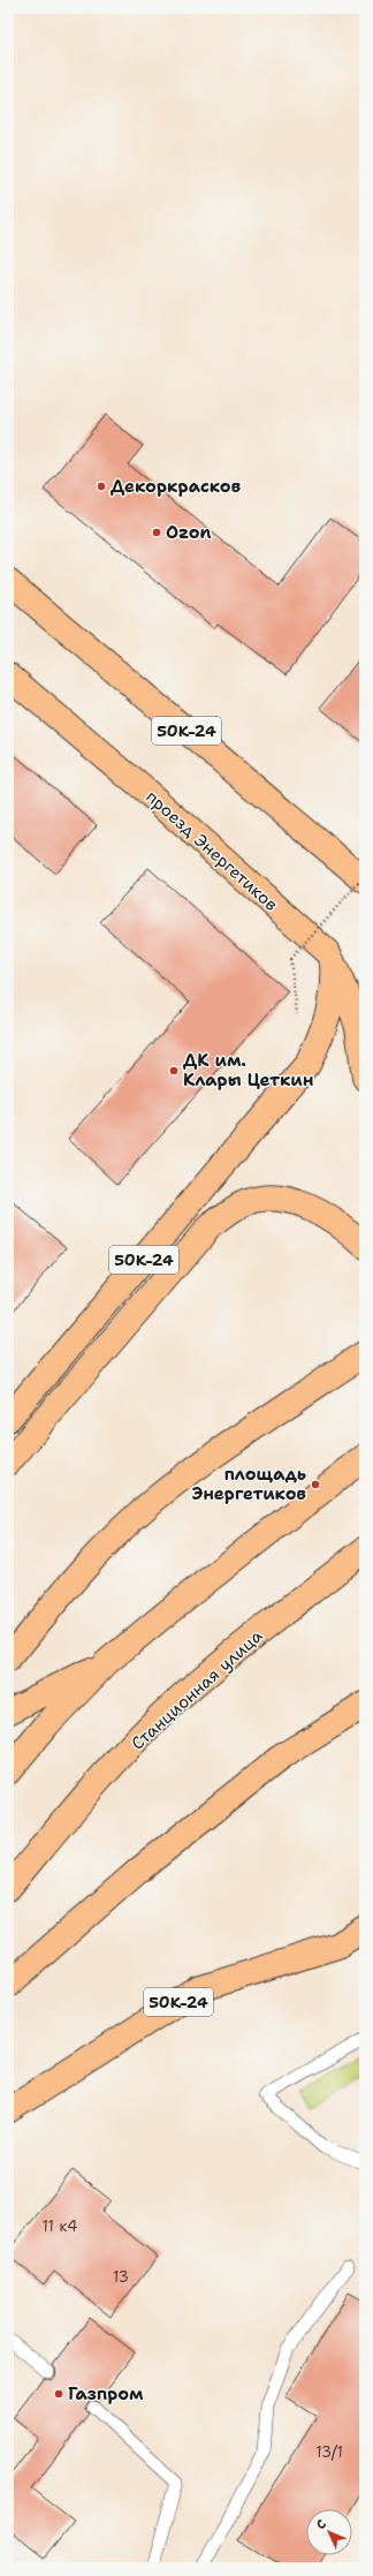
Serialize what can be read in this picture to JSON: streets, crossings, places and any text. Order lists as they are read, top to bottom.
{
  "streets": {
    "main road": ["50К-24", "проезд Энергетиков", "Станционная улица"]
  },
  "crossings": [
    ["50К-24", "проезд Энергетиков"]
  ],
  "places": [
    "Декоркрасков",
    "Ozon",
    "ДК им. Клары Цеткин",
    "площадь Энергетиков",
    "Газпром"
  ],
  "house_numbers": ["11 к4", "13", "13/1"],
  "north": "top left"
}
